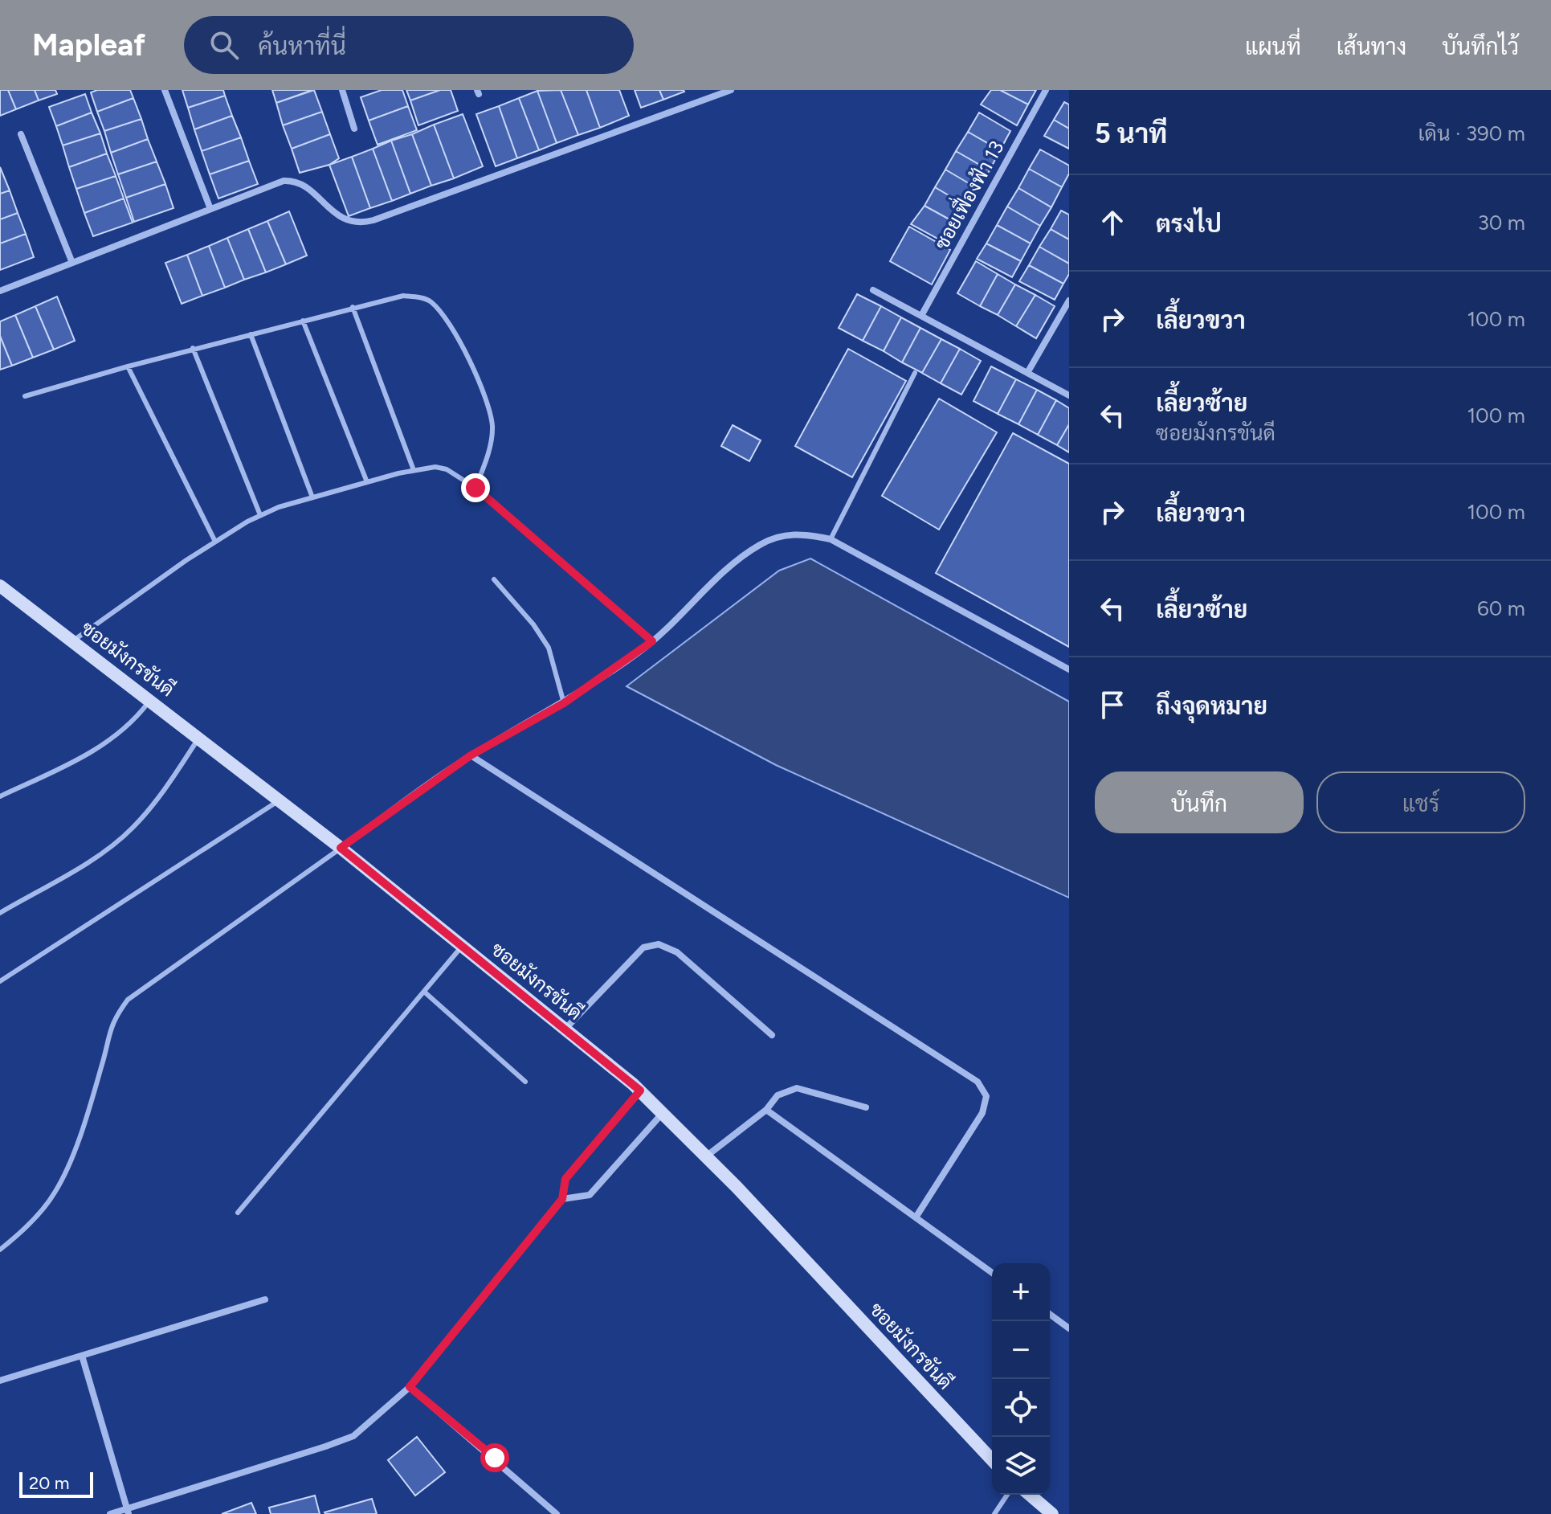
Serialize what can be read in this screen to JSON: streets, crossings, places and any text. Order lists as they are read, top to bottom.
{
  "streets": {
    "street": ["ซอยเฟื่องฟ้า 13", "ซอยมังกรขันดี"]
  },
  "scale_bar": "20 m",
  "page": {
    "header": "Mapleaf",
    "search": "ค้นหาที่นี่",
    "nav": ["แผนที่", "เส้นทาง", "บันทึกไว้"],
    "heading": ["5 นาที", "เดิน · 390 m"],
    "list": [
      ["ตรงไป", "30 m"],
      ["เลี้ยวขวา", "100 m"],
      ["เลี้ยวซ้าย", "ซอยมังกรขันดี", "100 m"],
      ["เลี้ยวขวา", "100 m"],
      ["เลี้ยวซ้าย", "60 m"],
      "ถึงจุดหมาย"
    ],
    "buttons": ["บันทึก", "แชร์"],
    "map_buttons": ["+", "−"],
    "scale": "20 m"
  }
}
